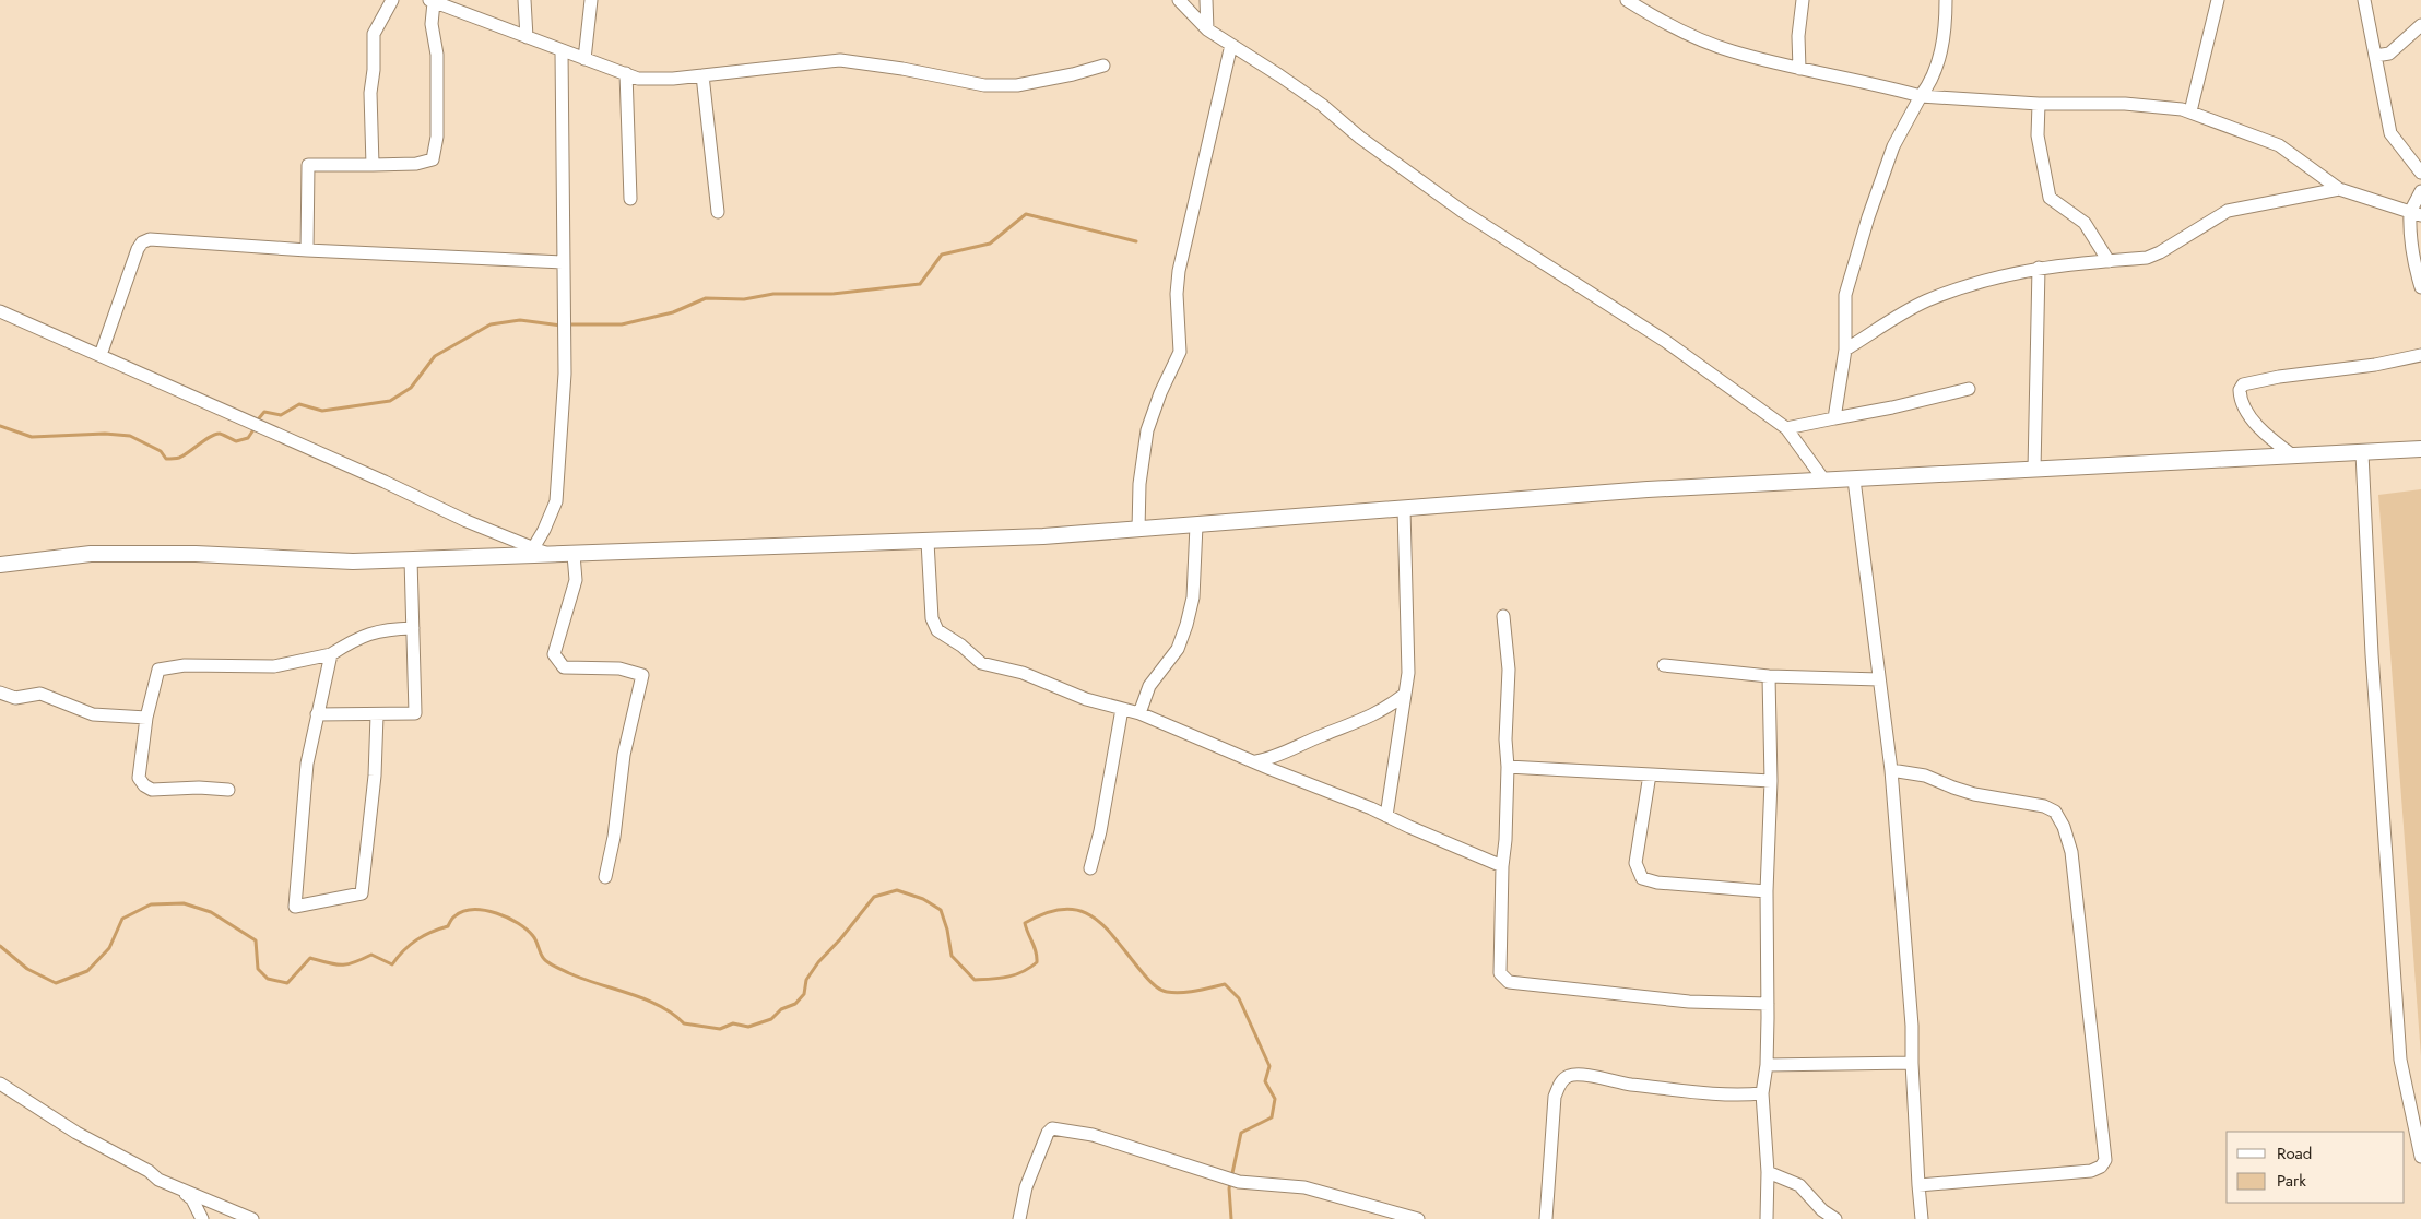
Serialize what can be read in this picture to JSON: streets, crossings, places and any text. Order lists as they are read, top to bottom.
{
  "legend": ["Road", "Park"]
}
